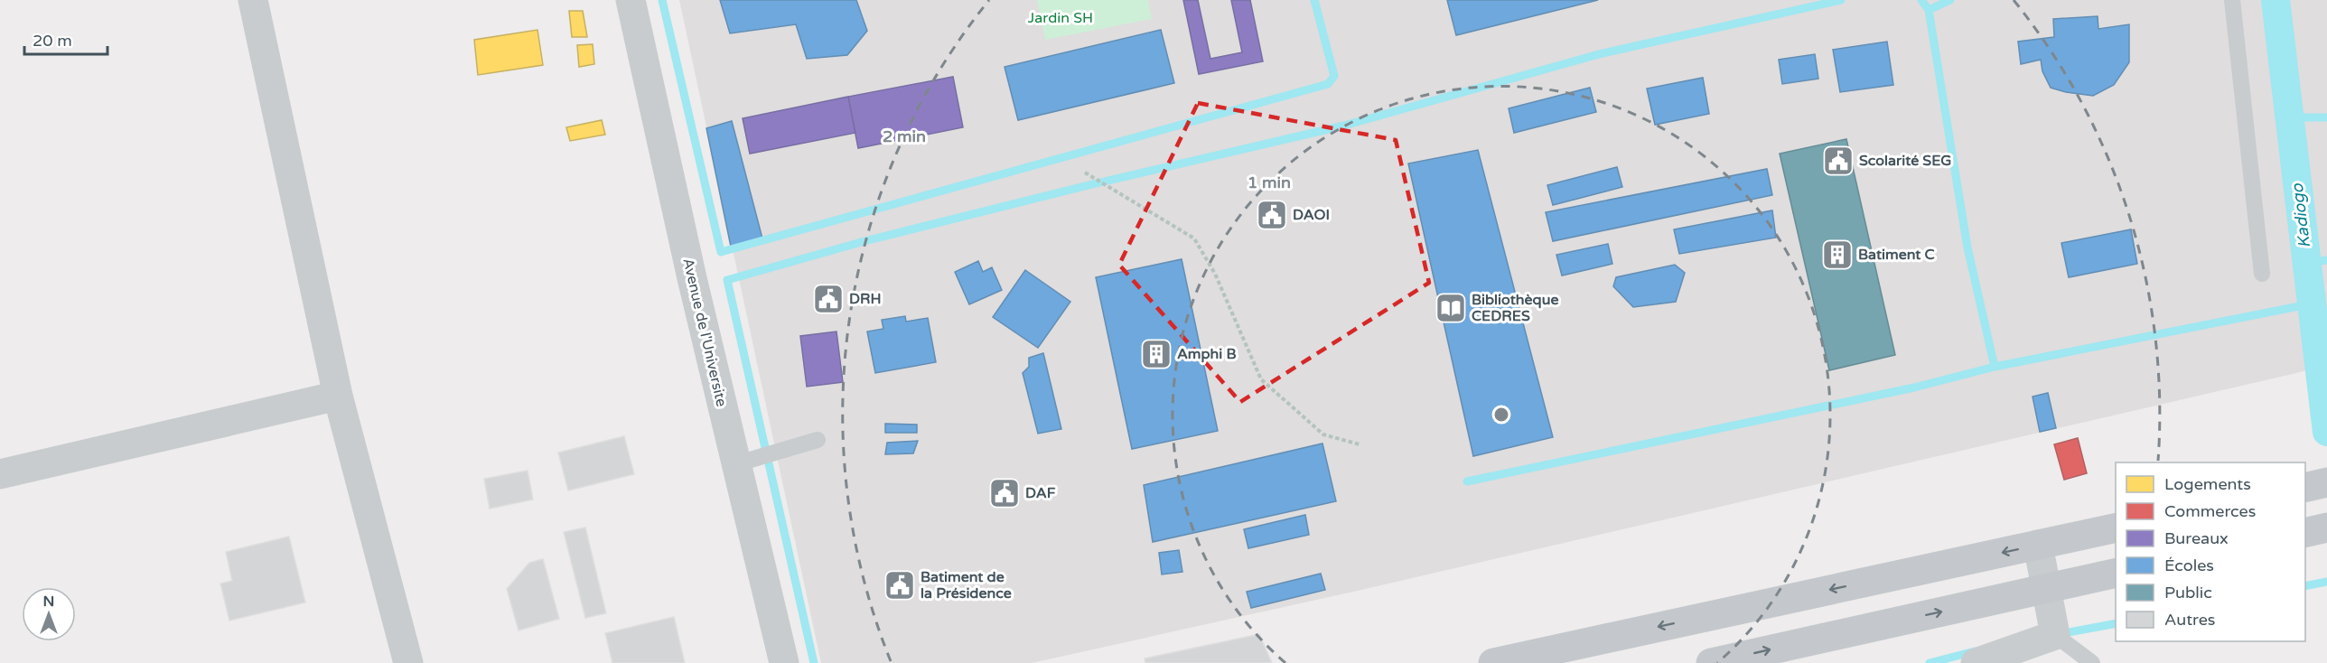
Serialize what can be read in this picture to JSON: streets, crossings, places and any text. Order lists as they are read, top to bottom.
{
  "streets": {
    "street": ["Avenue de l'Universite"]
  },
  "water": ["Kadiogo"],
  "parks": ["Jardin SH"],
  "places": {
    "public building": [
      "Scolarité SEG",
      "DAOI",
      "DRH",
      "DAF",
      "Batiment de la Présidence"
    ],
    "building": ["Batiment C", "Amphi B"],
    "library": ["Bibliothèque CEDRES"]
  },
  "legend": [
    "Logements",
    "Commerces",
    "Bureaux",
    "Écoles",
    "Public",
    "Autres"
  ],
  "scale_bar": "20 m",
  "north": "top",
  "rings": ["2 min", "1 min"]
}
